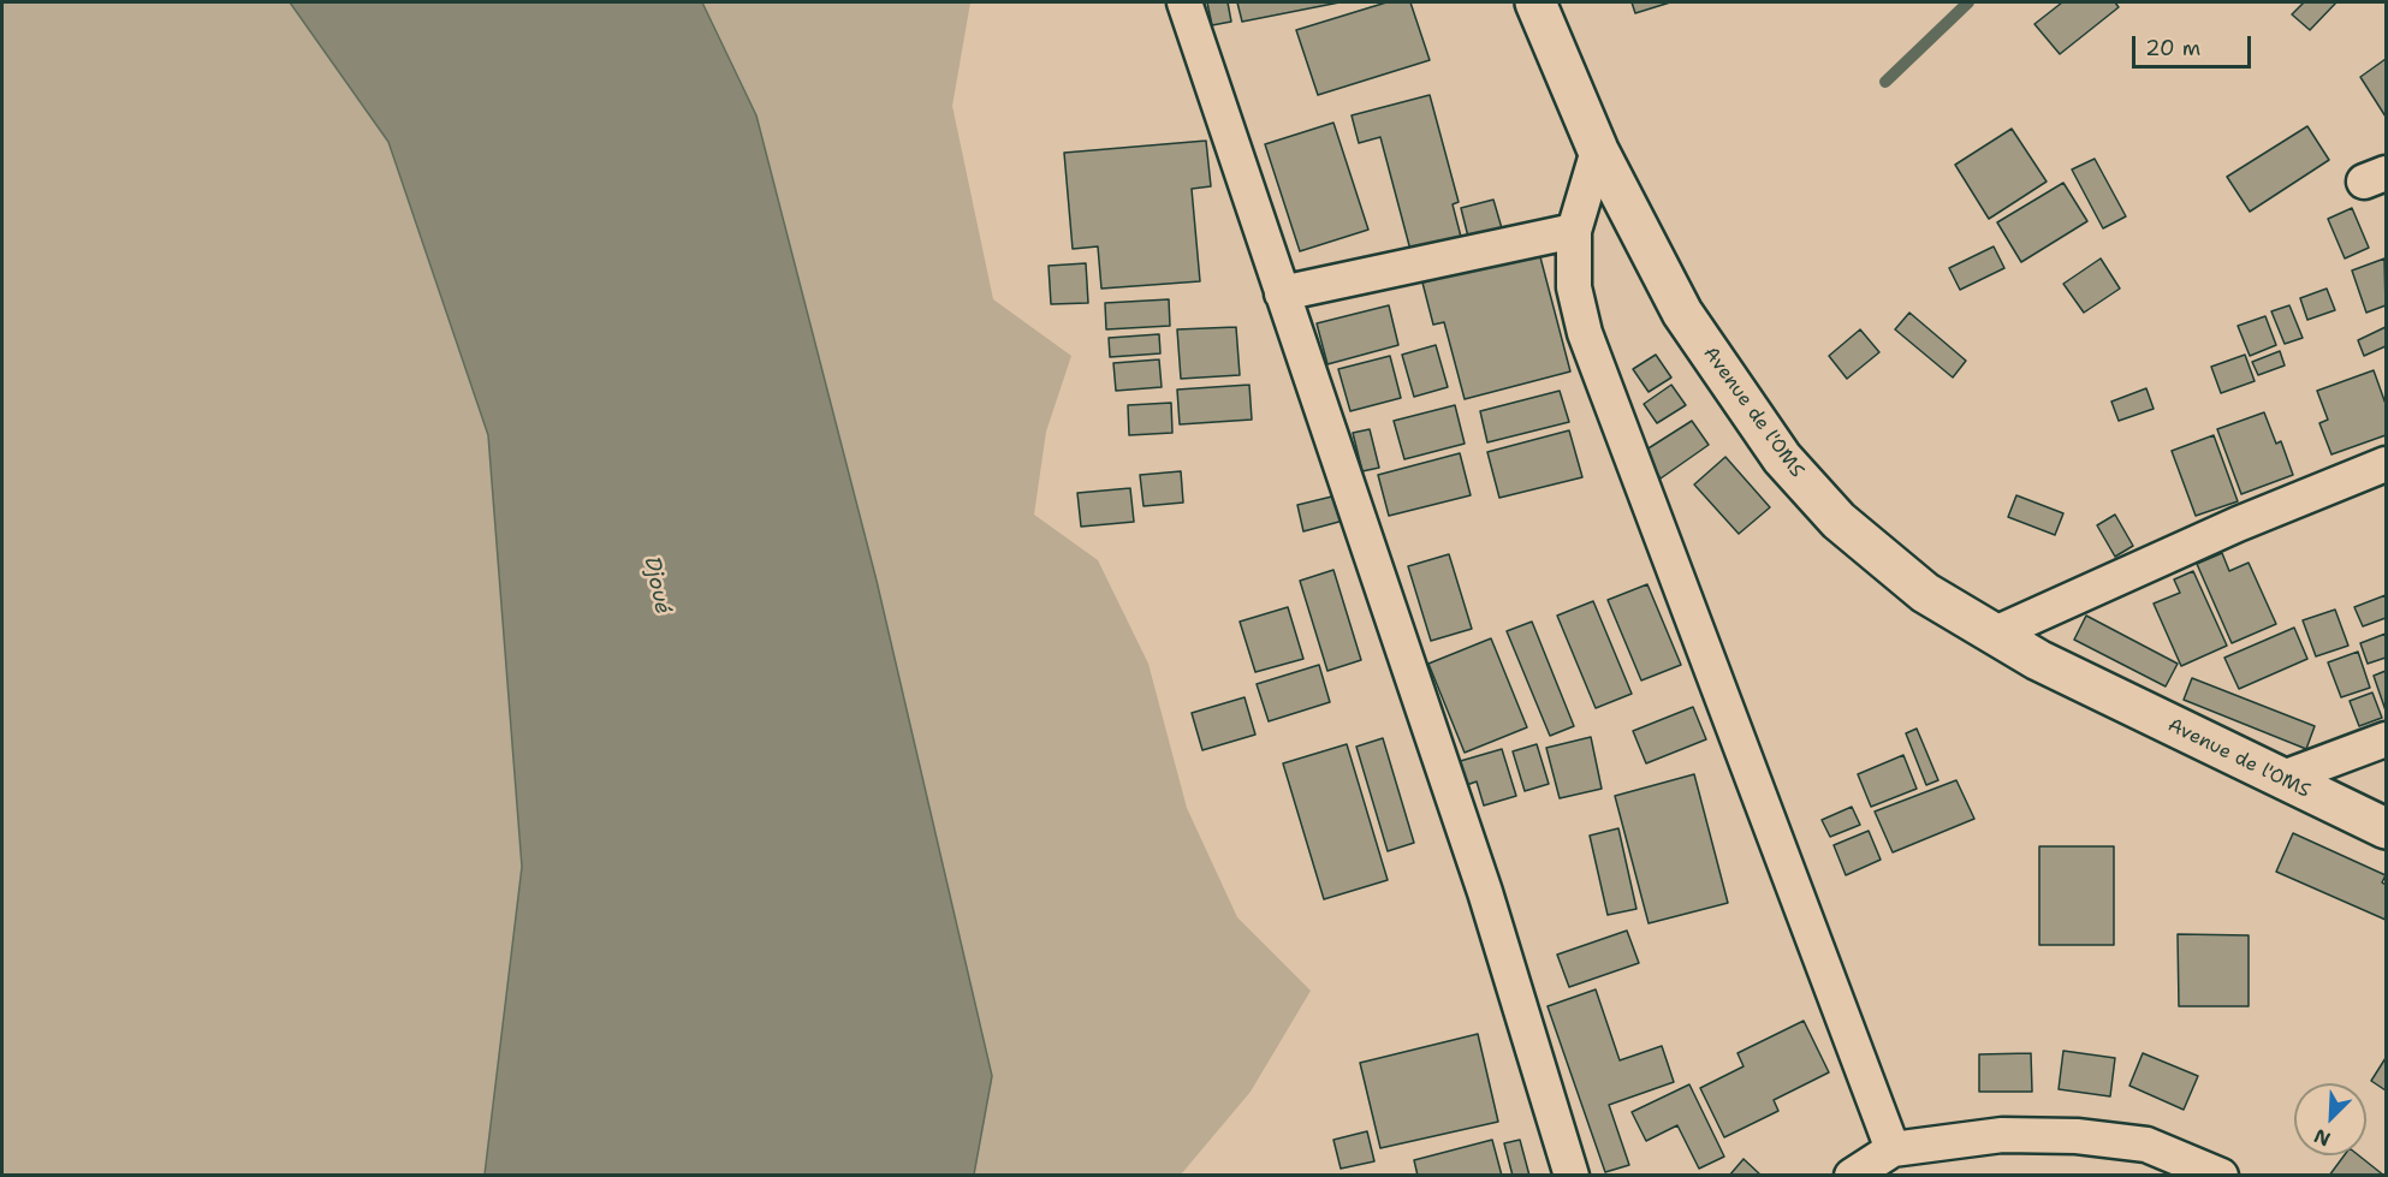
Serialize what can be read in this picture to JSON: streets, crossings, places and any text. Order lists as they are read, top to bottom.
{
  "streets": {
    "street": ["Avenue de l'OMS"]
  },
  "water": ["Djoué"],
  "scale_bar": "20 m",
  "north": "bottom left"
}
